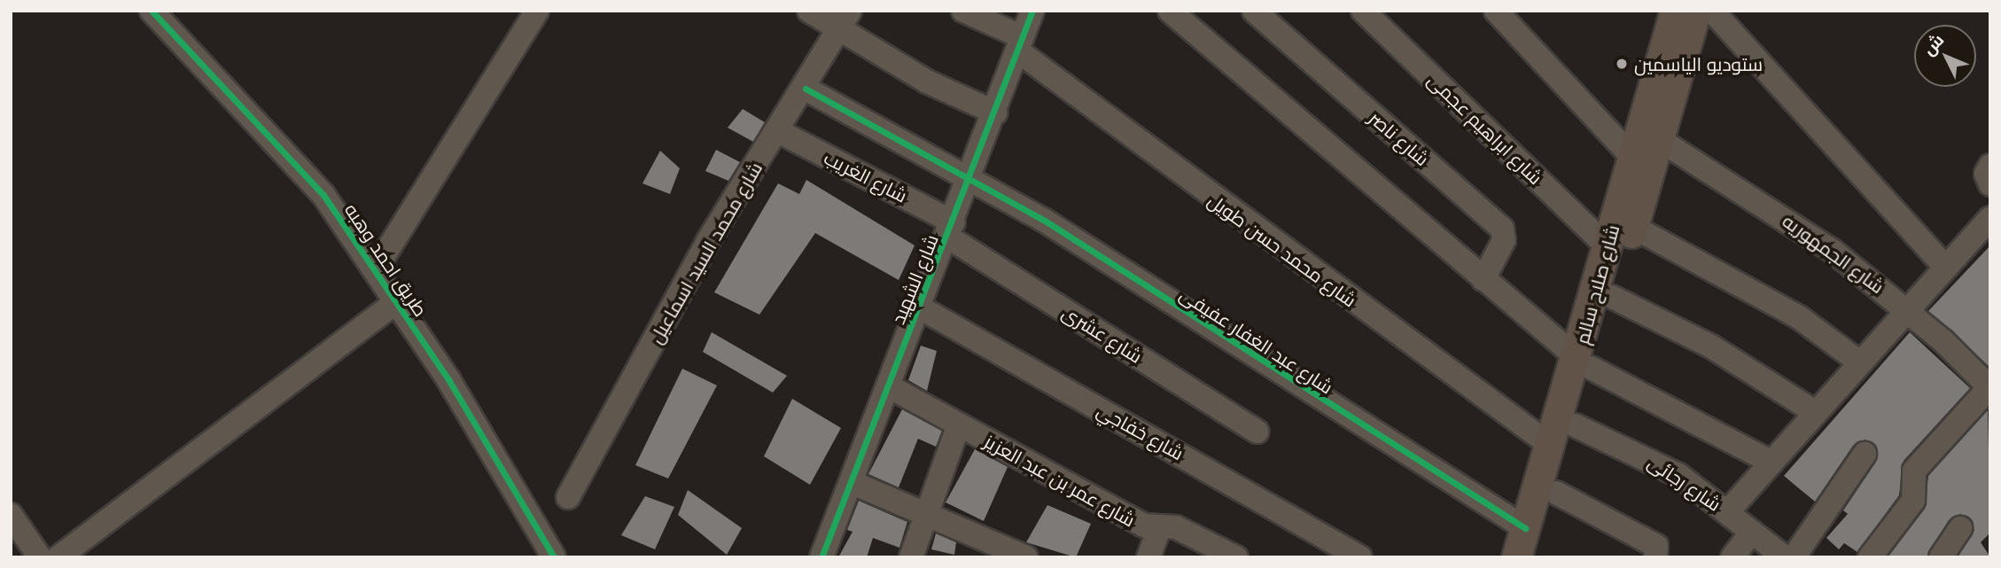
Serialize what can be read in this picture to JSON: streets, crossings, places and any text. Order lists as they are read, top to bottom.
{
  "streets": {
    "main road": ["شارع صلاح سالم"],
    "street": [
      "شارع ابراهيم عجمى",
      "شارع ناصر",
      "شارع الغريب",
      "شارع محمد حسن طويل",
      "شارع محمد السيد اسماعيل",
      "شارع الجمهوريه",
      "طريق احمد وهبه",
      "شارع الشهيد",
      "شارع عشرى",
      "شارع عبد الغفار عفيفى",
      "شارع خفاجي",
      "شارع عمر بن عبد العزيز",
      "شارع رجائى"
    ]
  },
  "crossings": [
    ["شارع ابراهيم عجمى", "شارع صلاح سالم"],
    ["شارع الغريب", "شارع محمد السيد اسماعيل"],
    ["شارع الغريب", "شارع الشهيد"],
    ["شارع الغريب", "شارع عشرى"],
    ["شارع محمد حسن طويل", "شارع الشهيد"],
    ["شارع محمد حسن طويل", "شارع صلاح سالم"],
    ["شارع محمد السيد اسماعيل", "شارع عبد الغفار عفيفى"],
    ["شارع الجمهوريه", "شارع صلاح سالم"],
    ["شارع الشهيد", "شارع عشرى"],
    ["شارع الشهيد", "شارع عبد الغفار عفيفى"],
    ["شارع الشهيد", "شارع خفاجي"],
    ["شارع الشهيد", "شارع عمر بن عبد العزيز"],
    ["شارع صلاح سالم", "شارع عبد الغفار عفيفى"],
    ["شارع صلاح سالم", "شارع رجائى"]
  ],
  "places": ["ستوديو الياسمين"],
  "north": "top left"
}
